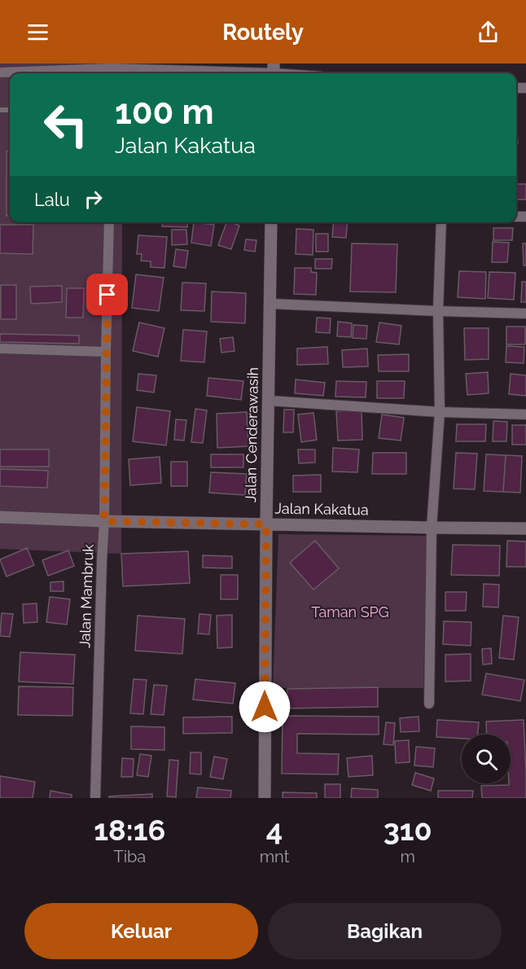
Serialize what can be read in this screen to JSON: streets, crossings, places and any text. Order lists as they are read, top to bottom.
{
  "streets": {
    "street": ["Jalan Cenderawasih", "Jalan Kakatua", "Jalan Mambruk"]
  },
  "crossings": [
    ["Jalan Cenderawasih", "Jalan Kakatua"],
    ["Jalan Kakatua", "Jalan Mambruk"]
  ],
  "parks": ["Taman SPG"],
  "page": {
    "header": "Routely",
    "turn": ["100 m", "Jalan Kakatua"],
    "then": "Lalu",
    "eta": [
      "18:16",
      "Tiba",
      "4",
      "mnt",
      "310",
      "m"
    ],
    "buttons": ["Keluar", "Bagikan"]
  }
}
